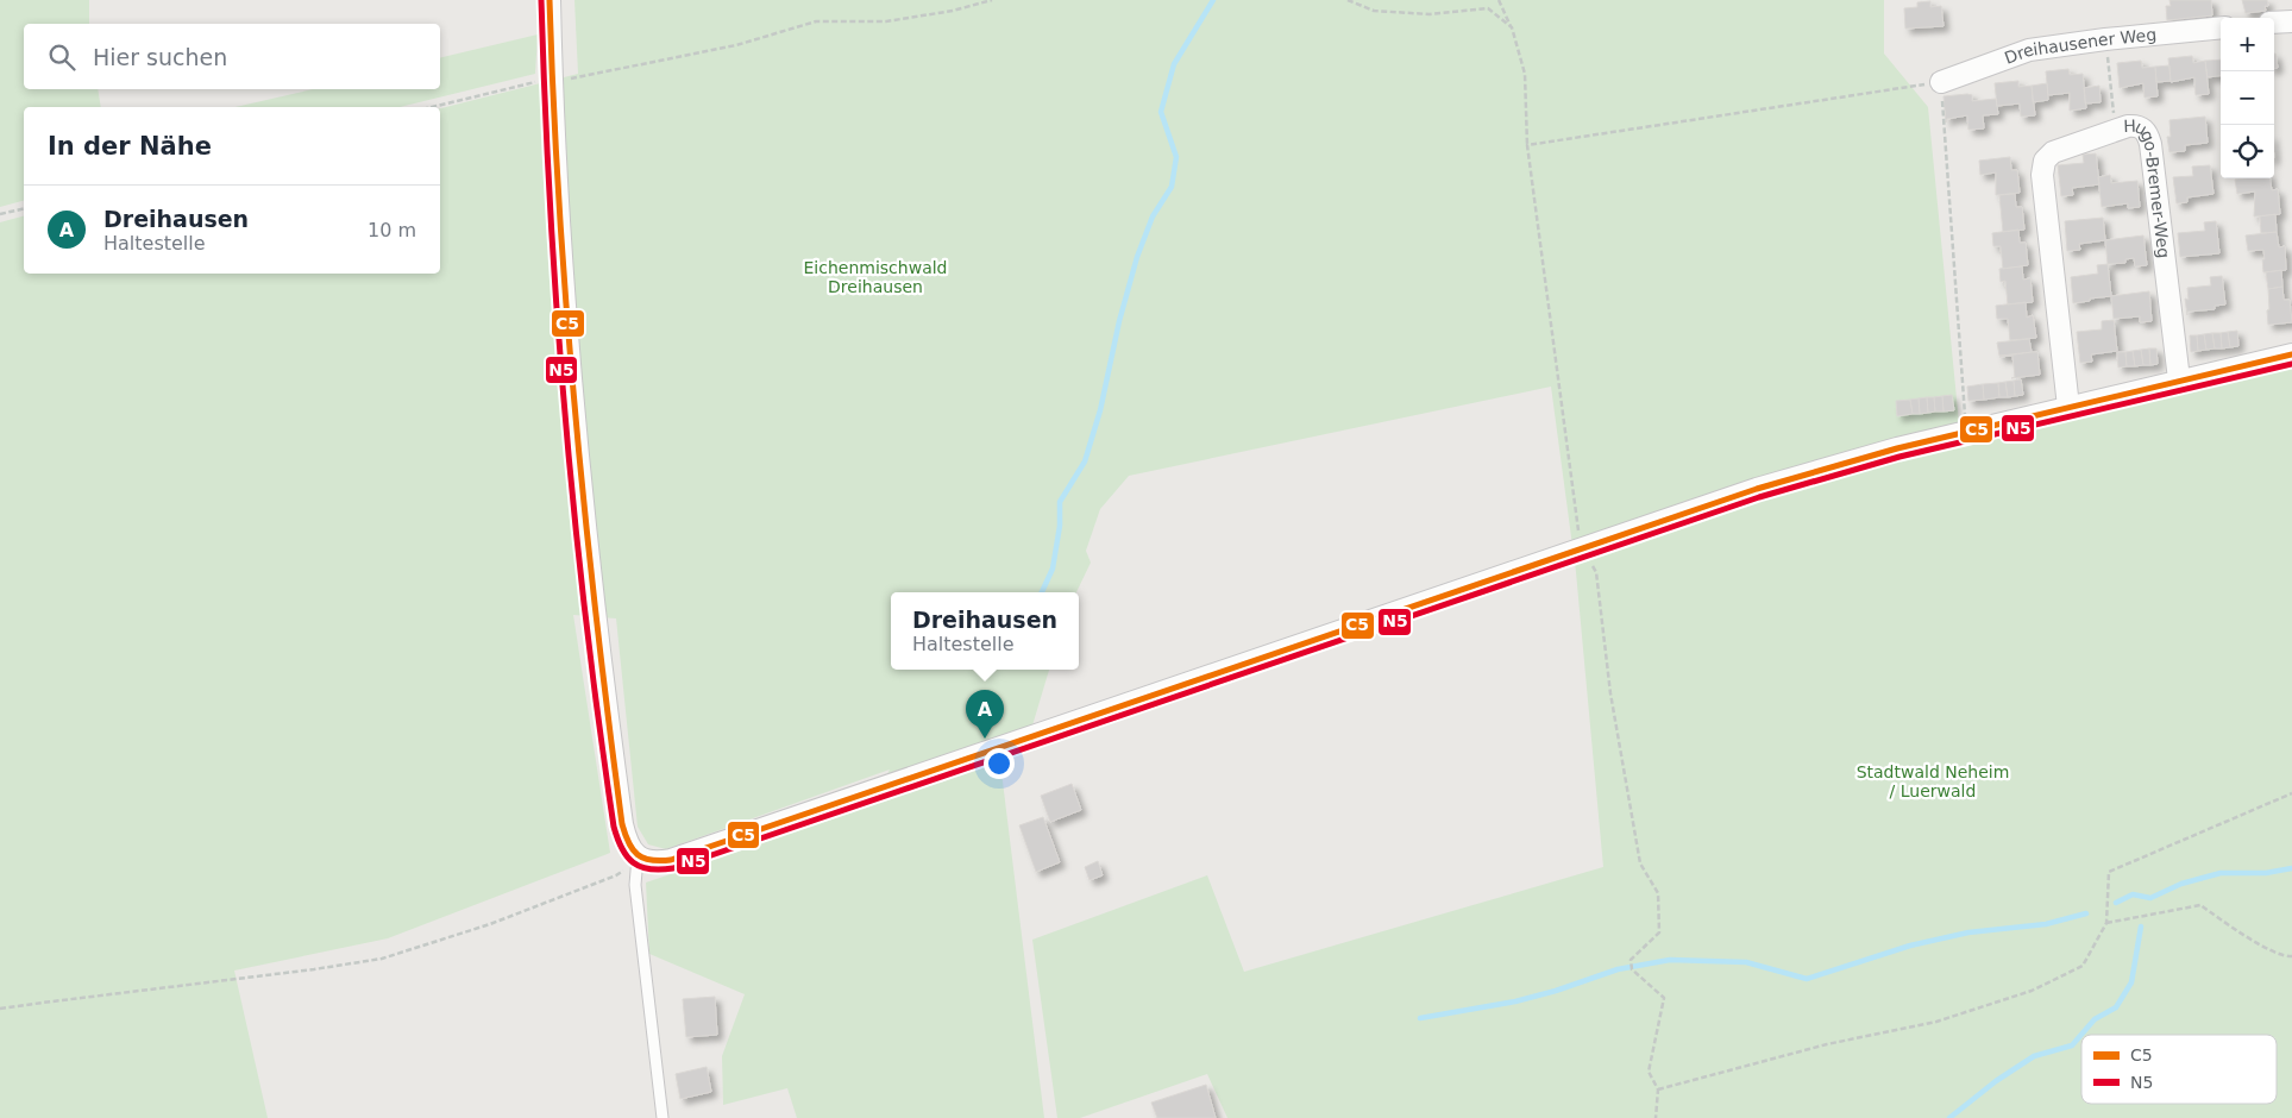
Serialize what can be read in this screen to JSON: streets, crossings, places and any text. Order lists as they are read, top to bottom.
{
  "streets": {
    "street": ["Dreihausener Weg", "Hugo-Bremer-Weg"]
  },
  "parks": ["Eichenmischwald Dreihausen", "Stadtwald Neheim / Luerwald"],
  "lines": ["transit line C5", "transit line N5"],
  "legend": ["C5", "N5"],
  "page": {
    "map_buttons": ["+", "−"],
    "search": "Hier suchen",
    "heading": "In der Nähe",
    "list": [
      {
        "mark": "A",
        "name": "Dreihausen",
        "note": "Haltestelle",
        "value": "10 m"
      }
    ],
    "popup": ["Dreihausen", "Haltestelle"],
    "pins": "A"
  }
}
